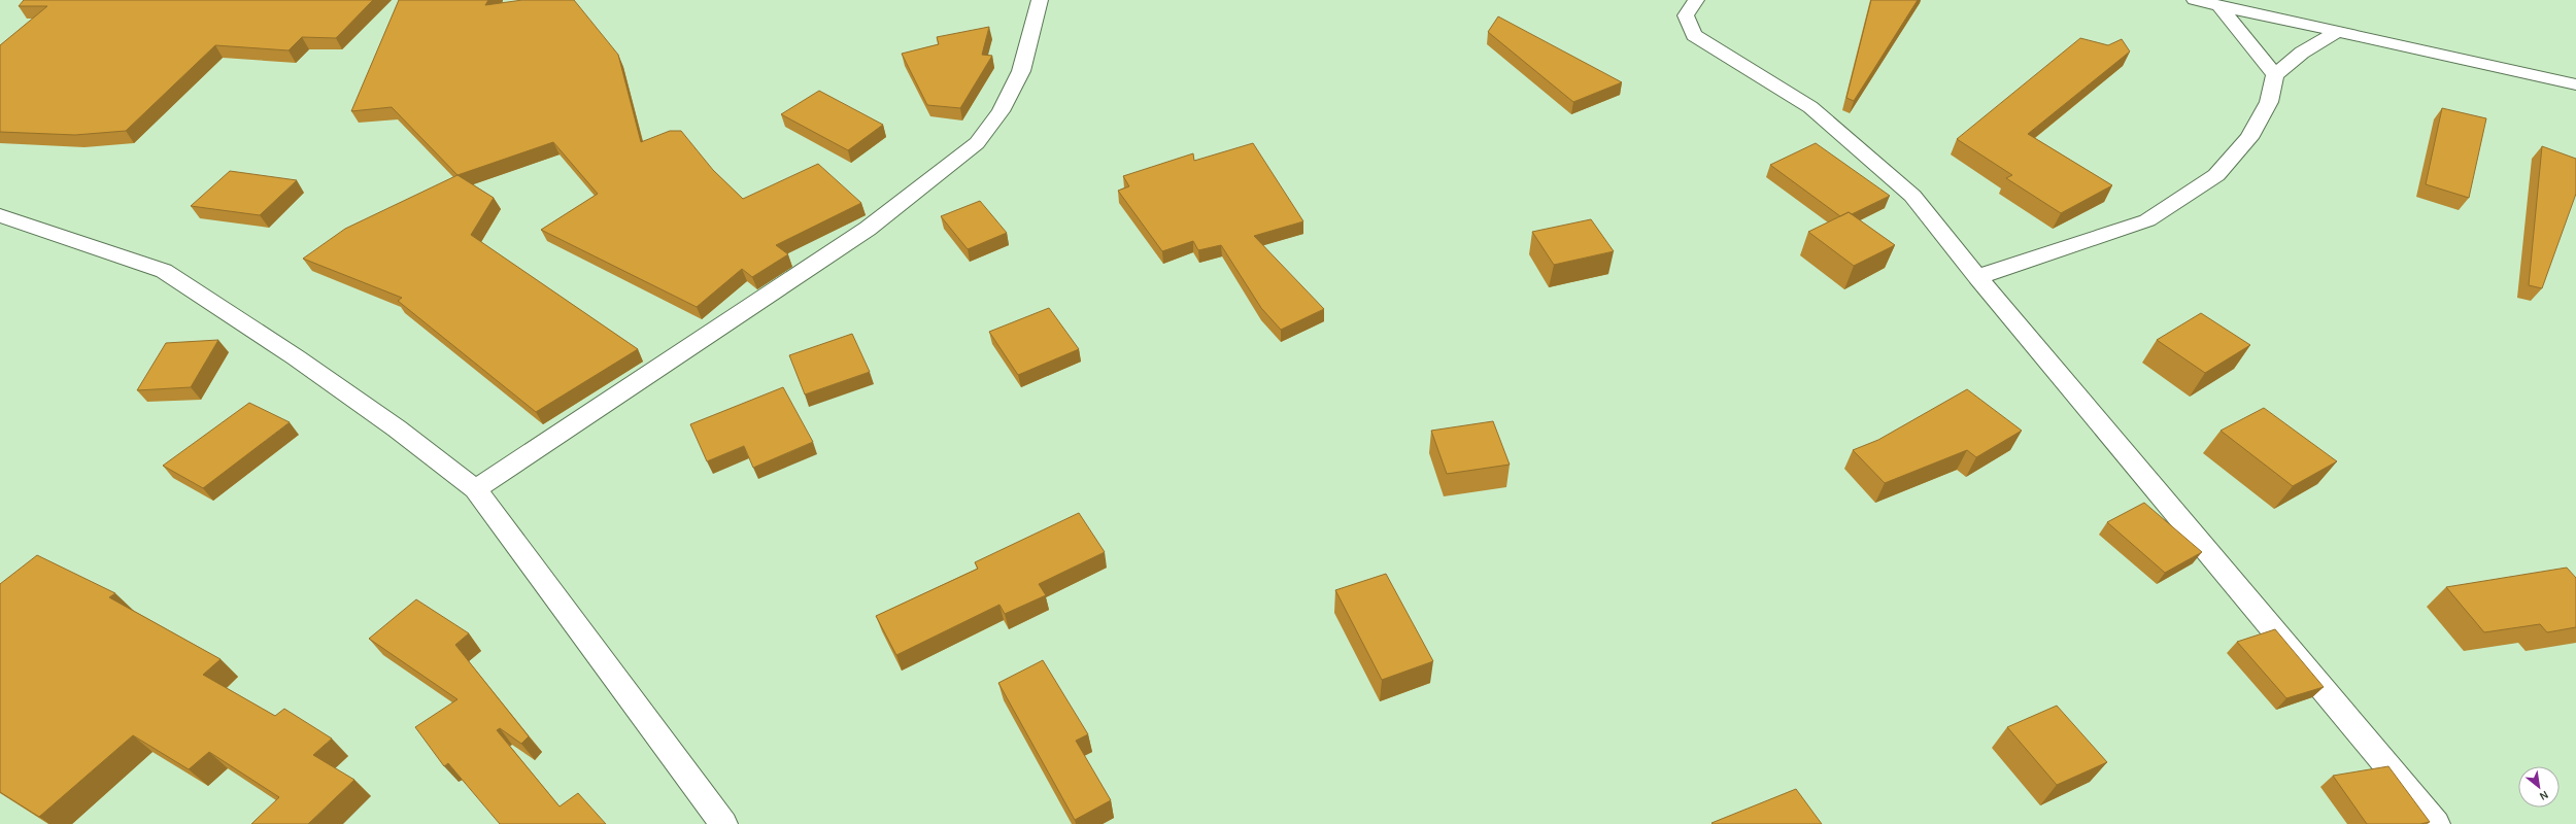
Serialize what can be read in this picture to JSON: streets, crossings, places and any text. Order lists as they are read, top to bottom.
{
  "north": "bottom right"
}
